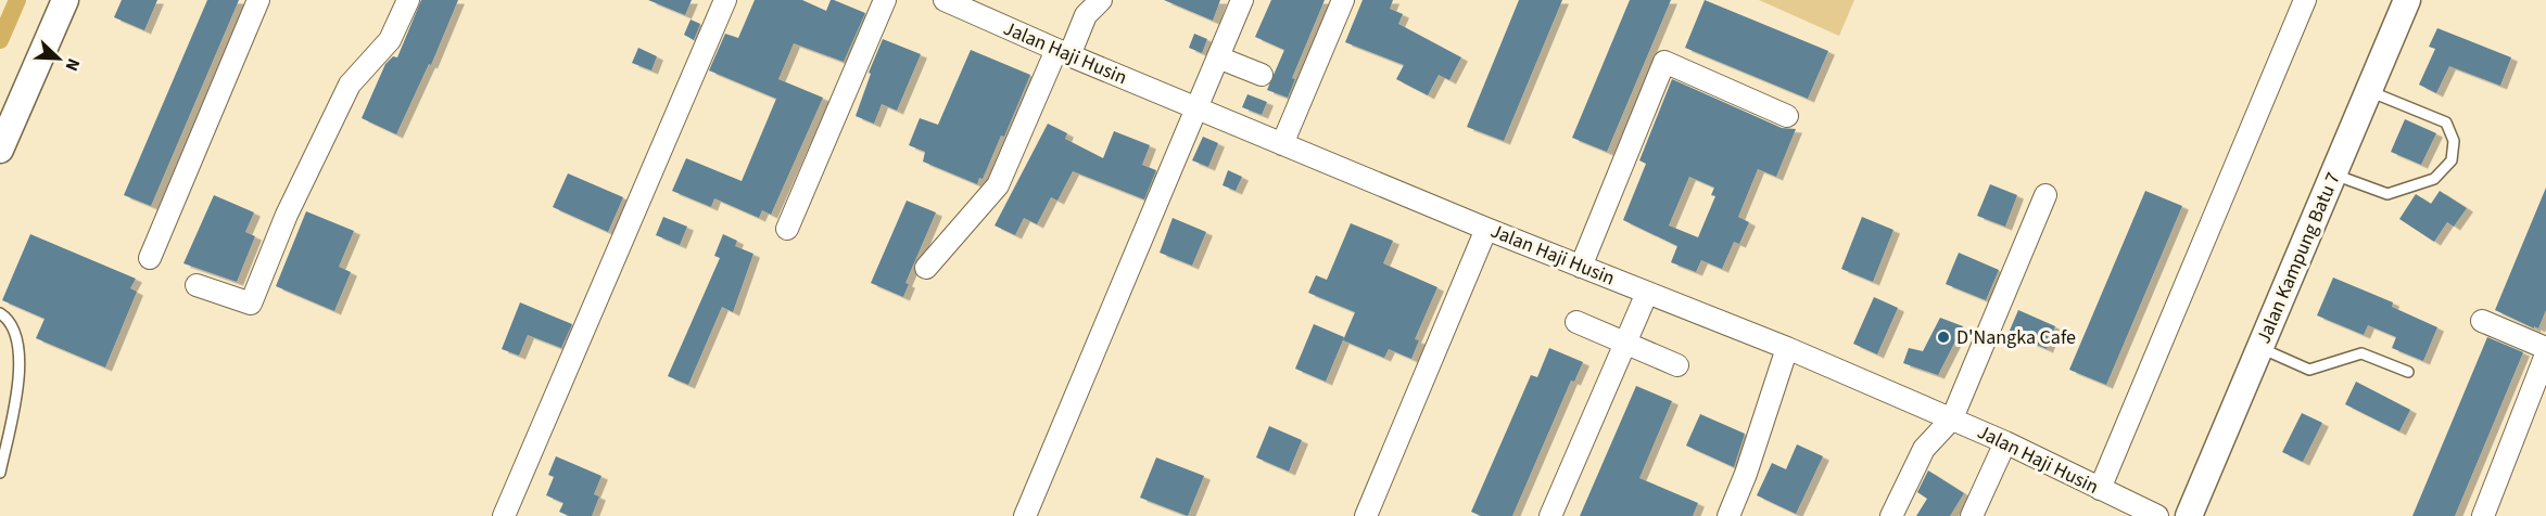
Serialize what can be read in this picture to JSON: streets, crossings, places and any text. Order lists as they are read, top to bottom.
{
  "streets": {
    "street": ["Jalan Haji Husin", "Jalan Kampung Batu 7"]
  },
  "places": ["D'Nangka Cafe"],
  "north": "bottom right"
}
